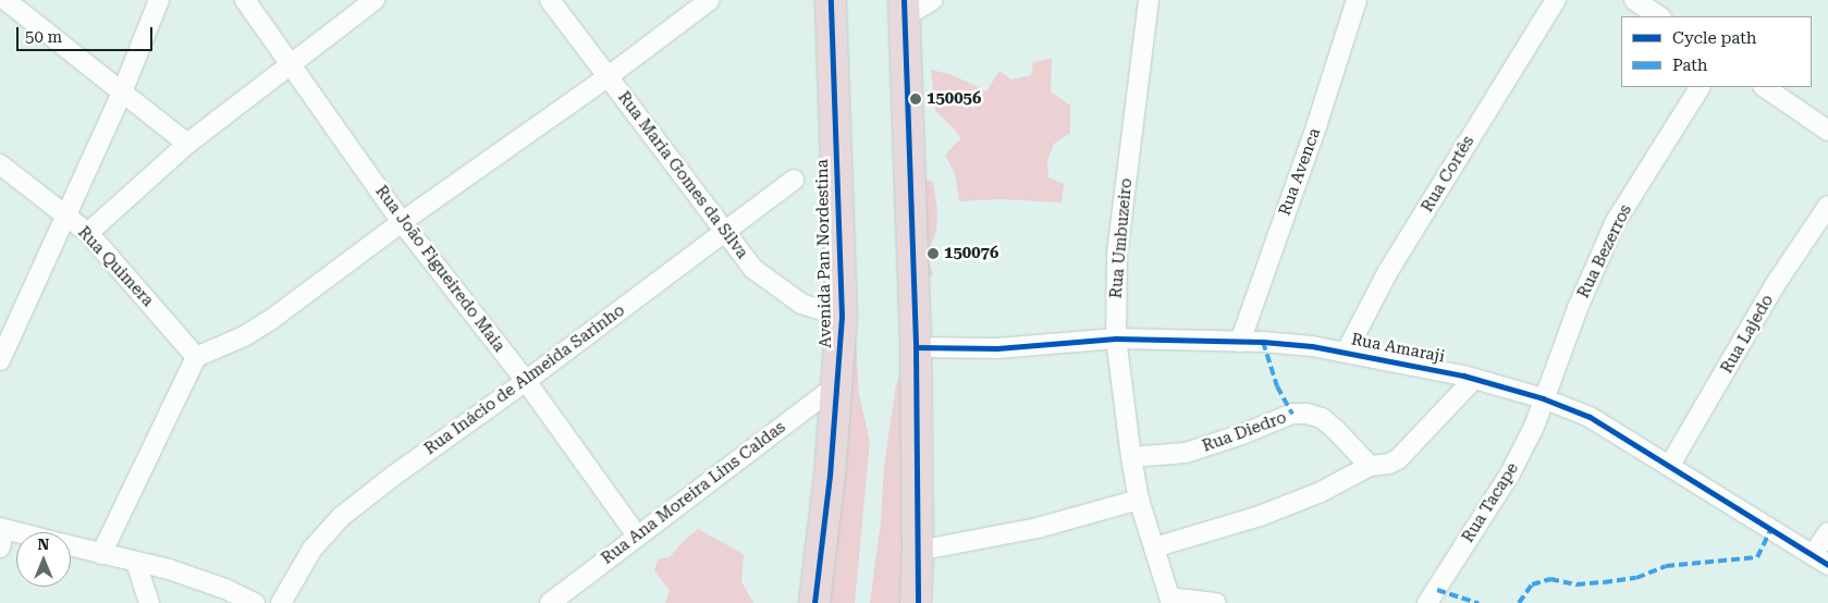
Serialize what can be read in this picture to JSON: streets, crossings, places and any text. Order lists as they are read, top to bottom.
{
  "streets": {
    "highway": ["Avenida Pan Nordestina"],
    "street": [
      "Rua Avenca",
      "Rua Cortês",
      "Rua Maria Gomes da Silva",
      "Rua Umbuzeiro",
      "Rua Bezerros",
      "Rua Quimera",
      "Rua João Figueiredo Maia",
      "Rua Lajedo",
      "Rua Amaraji",
      "Rua Inácio de Almeida Sarinho",
      "Rua Diedro",
      "Rua Ana Moreira Lins Caldas",
      "Rua Tacape"
    ]
  },
  "crossings": [
    ["Rua Avenca", "Rua Amaraji"],
    ["Rua Cortês", "Rua Amaraji"],
    ["Rua Maria Gomes da Silva", "Avenida Pan Nordestina"],
    ["Rua Maria Gomes da Silva", "Rua Inácio de Almeida Sarinho"],
    ["Rua Umbuzeiro", "Rua Amaraji"],
    ["Rua Umbuzeiro", "Rua Diedro"],
    ["Rua Bezerros", "Rua Amaraji"],
    ["Rua Bezerros", "Rua Tacape"],
    ["Avenida Pan Nordestina", "Rua Ana Moreira Lins Caldas"],
    ["Rua João Figueiredo Maia", "Rua Inácio de Almeida Sarinho"],
    ["Rua João Figueiredo Maia", "Rua Ana Moreira Lins Caldas"],
    ["Rua Lajedo", "Rua Amaraji"],
    ["Rua Amaraji", "Rua Tacape"]
  ],
  "places": ["150056", "150076"],
  "legend": ["Cycle path", "Path"],
  "scale_bar": "50 m",
  "north": "top"
}
